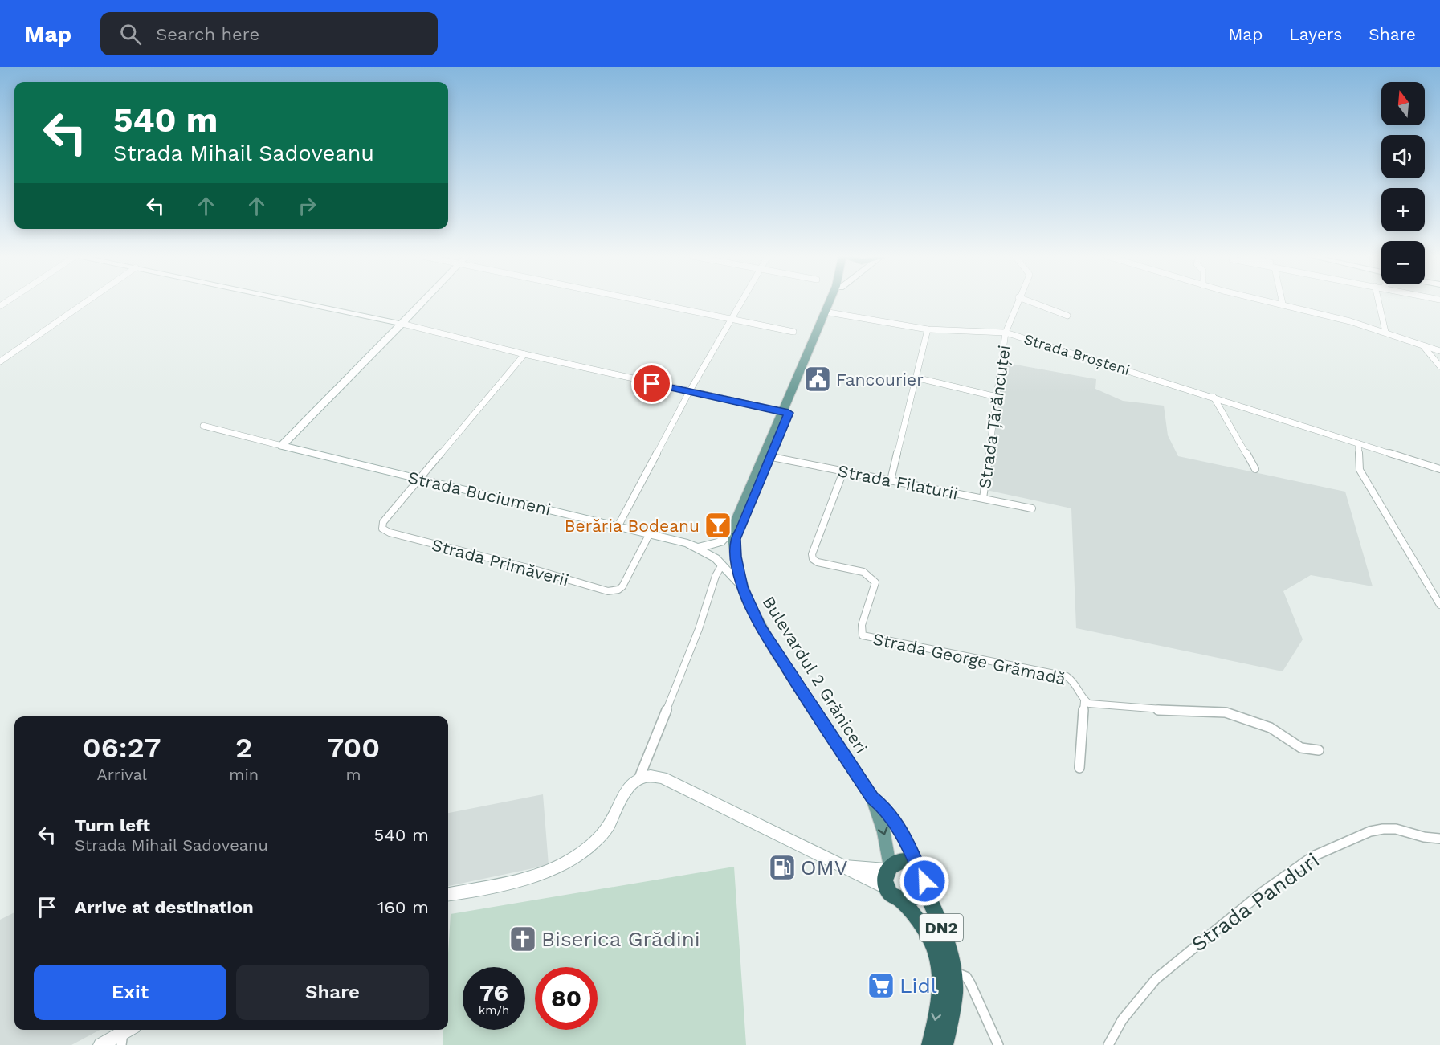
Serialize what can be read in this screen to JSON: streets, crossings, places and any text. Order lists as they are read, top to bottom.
{
  "streets": {
    "highway": ["DN2"],
    "main road": ["Bulevardul 2 Grăniceri"],
    "street": [
      "Strada Broșteni",
      "Strada Țărăncuței",
      "Strada Filaturii",
      "Strada Buciumeni",
      "Strada Primăverii",
      "Strada George Grămadă",
      "Strada Panduri"
    ]
  },
  "crossings": [
    ["Strada Broșteni", "Strada Țărăncuței"],
    ["Strada Țărăncuței", "Strada Filaturii"],
    ["Strada Filaturii", "Strada George Grămadă"],
    ["Strada Buciumeni", "Strada Primăverii"],
    ["Strada Buciumeni", "Bulevardul 2 Grăniceri"],
    ["Bulevardul 2 Grăniceri", "DN2"]
  ],
  "places": {
    "public building": ["Fancourier"],
    "bar": ["Berăria Bodeanu"],
    "fuel station": ["OMV"],
    "church": ["Biserica Grădini"],
    "supermarket": ["Lidl"]
  },
  "north": "top",
  "page": {
    "header": "Map",
    "search": "Search here",
    "nav": ["Map", "Layers", "Share"],
    "map_buttons": ["+", "−"],
    "turn": ["540 m", "Strada Mihail Sadoveanu"],
    "eta": [
      "06:27",
      "Arrival",
      "2",
      "min",
      "700",
      "m"
    ],
    "list": [
      {
        "name": "Turn left",
        "note": "Strada Mihail Sadoveanu",
        "value": "540 m"
      },
      {
        "name": "Arrive at destination",
        "value": "160 m"
      }
    ],
    "buttons": ["Exit", "Share"],
    "speed": "76 km/h",
    "limit": "80"
  }
}
